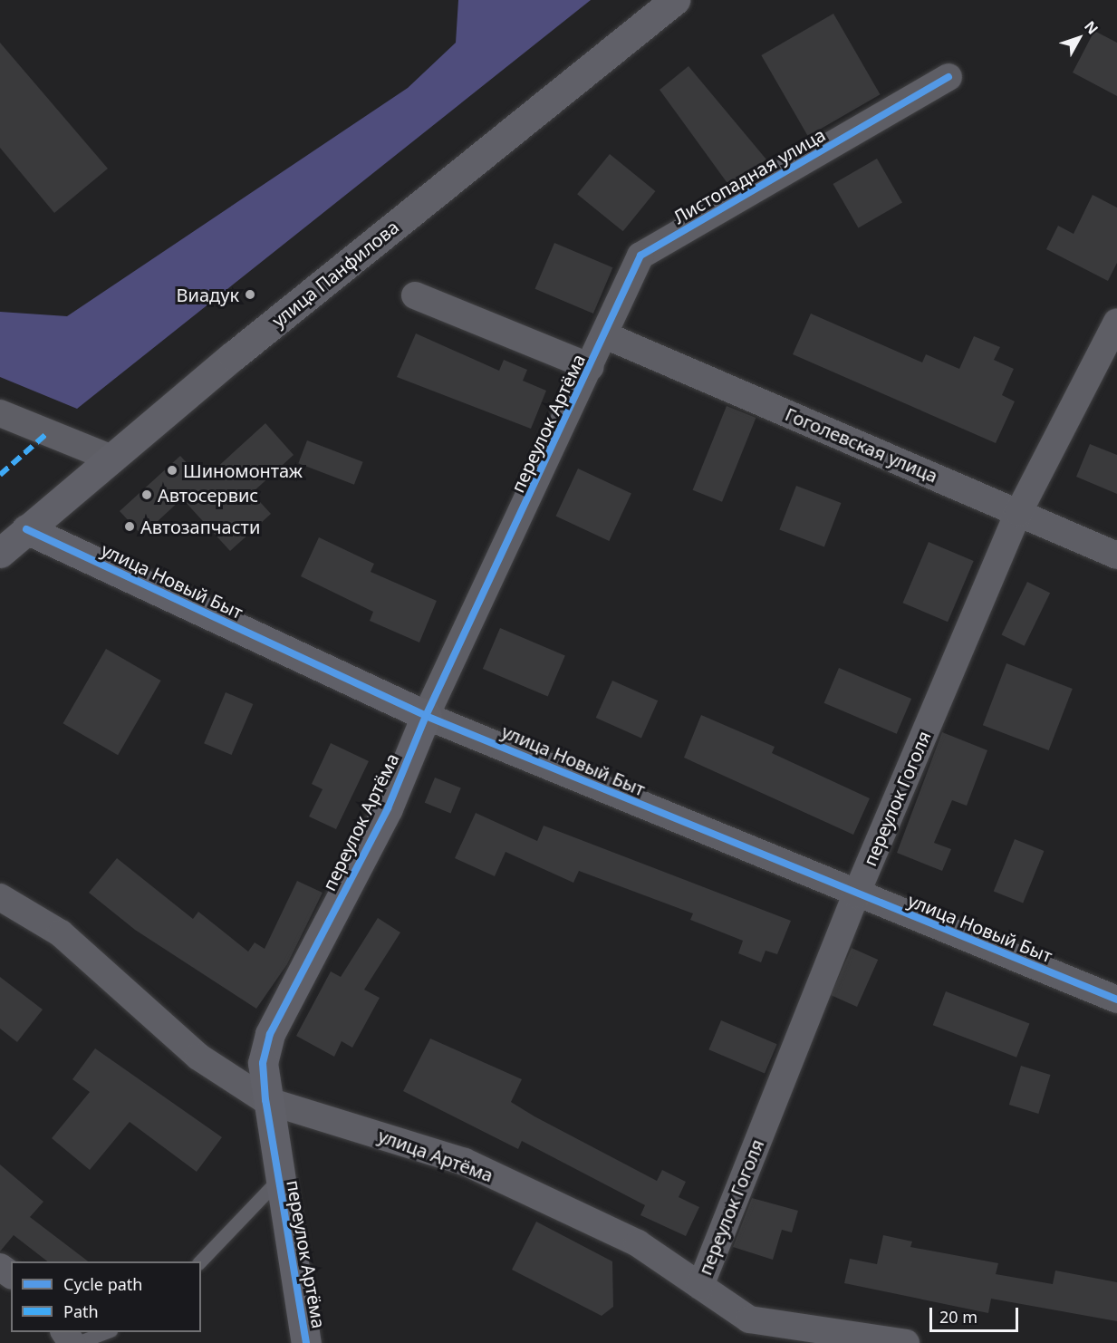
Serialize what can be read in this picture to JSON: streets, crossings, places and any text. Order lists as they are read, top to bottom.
{
  "streets": {
    "street": [
      "Листопадная улица",
      "улица Панфилова",
      "переулок Артёма",
      "Гоголевская улица",
      "улица Новый Быт",
      "переулок Гоголя",
      "улица Артёма"
    ]
  },
  "crossings": [
    ["Листопадная улица", "переулок Артёма"],
    ["Листопадная улица", "Гоголевская улица"],
    ["улица Панфилова", "улица Новый Быт"],
    ["переулок Артёма", "Гоголевская улица"],
    ["переулок Артёма", "улица Новый Быт"],
    ["переулок Артёма", "улица Артёма"],
    ["Гоголевская улица", "переулок Гоголя"],
    ["улица Новый Быт", "переулок Гоголя"],
    ["переулок Гоголя", "улица Артёма"]
  ],
  "places": [
    "Виадук",
    "Шиномонтаж",
    "Автосервис",
    "Автозапчасти"
  ],
  "legend": ["Cycle path", "Path"],
  "scale_bar": "20 m",
  "north": "top right"
}
